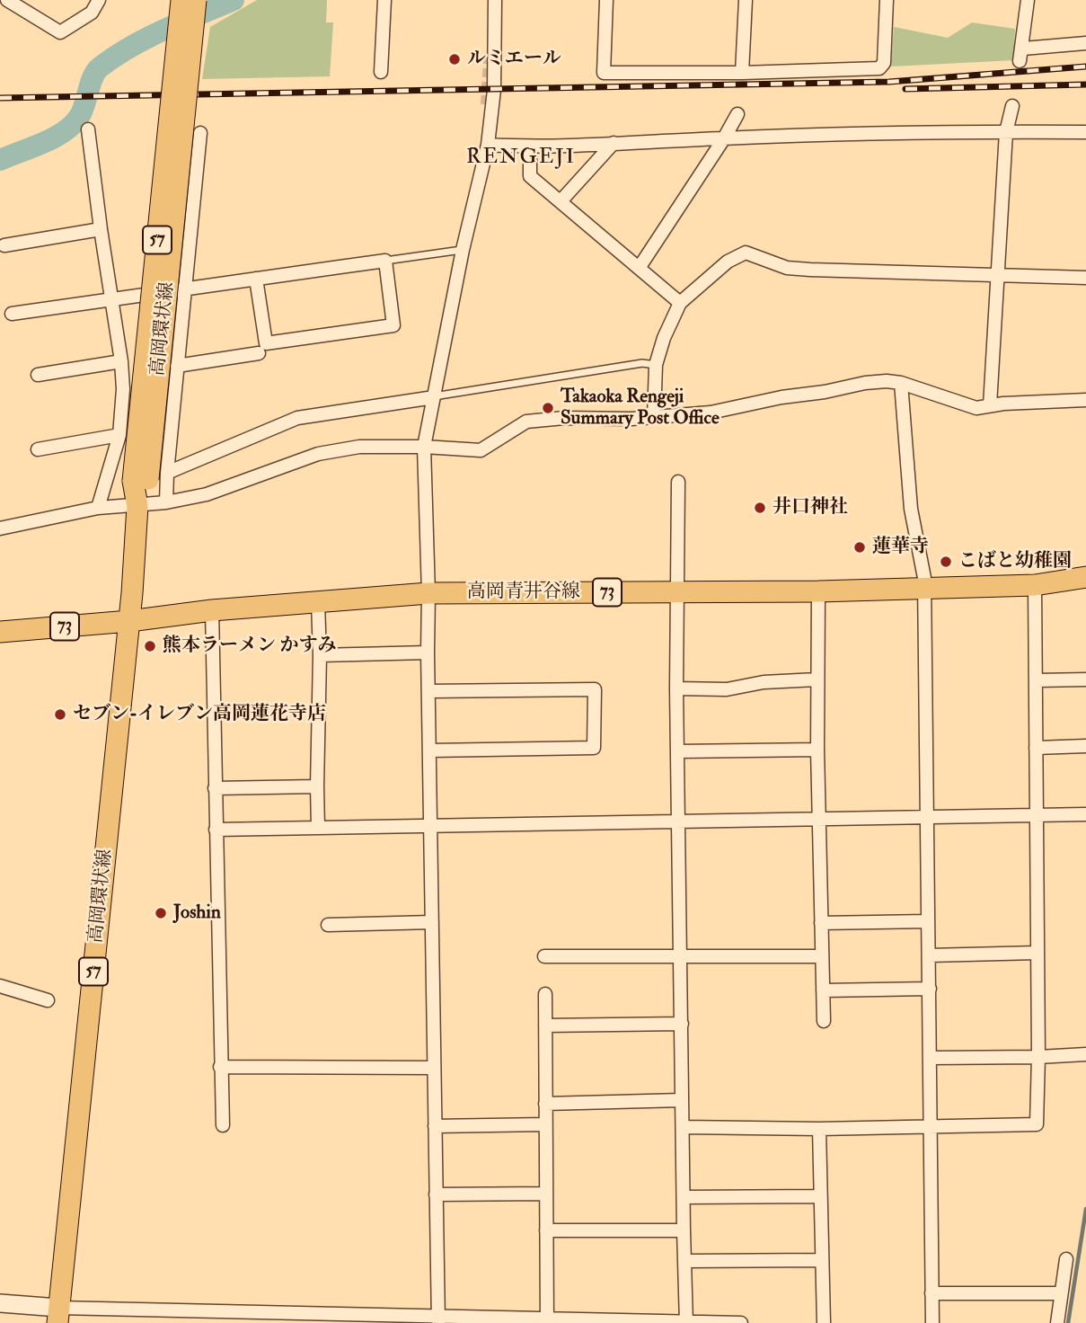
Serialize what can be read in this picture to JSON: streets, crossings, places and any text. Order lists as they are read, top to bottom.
{
  "streets": {
    "main road": [
      "57",
      "高岡環状線",
      "高岡青井谷線",
      "73"
    ]
  },
  "crossings": [
    ["高岡環状線", "高岡青井谷線"]
  ],
  "districts": ["RENGEJI"],
  "places": [
    "ルミエール",
    "Takaoka Rengeji Summary Post Office",
    "井口神社",
    "蓮華寺",
    "こばと幼稚園",
    "熊本ラーメン かすみ",
    "セブン-イレブン高岡蓮花寺店",
    "Joshin"
  ]
}
